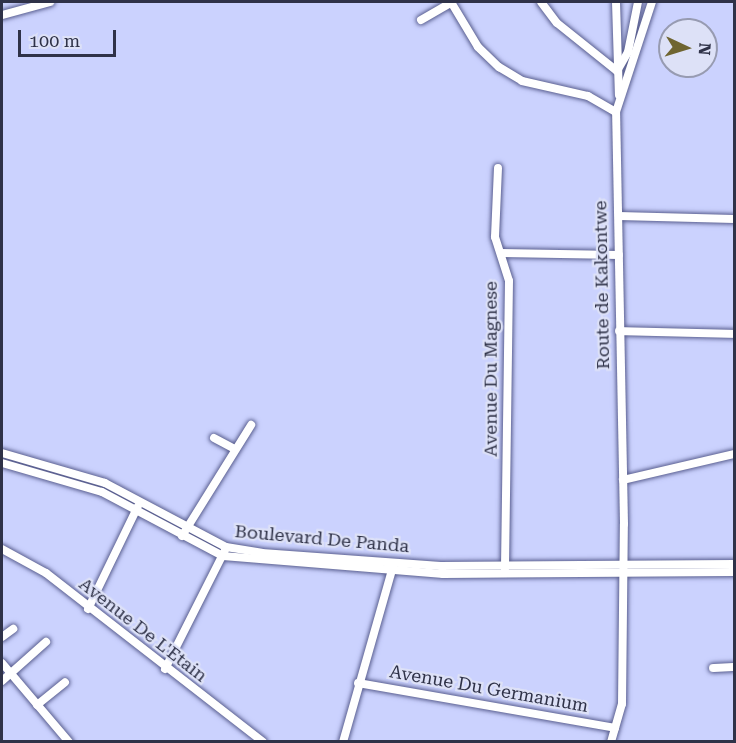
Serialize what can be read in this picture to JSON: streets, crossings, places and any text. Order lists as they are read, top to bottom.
{
  "streets": {
    "street": [
      "Route de Kakontwe",
      "Avenue Du Magnese",
      "Boulevard De Panda",
      "Avenue De L'Etain",
      "Avenue Du Germanium"
    ]
  },
  "crossings": [
    ["Route de Kakontwe", "Boulevard De Panda"],
    ["Route de Kakontwe", "Avenue Du Germanium"],
    ["Avenue Du Magnese", "Boulevard De Panda"]
  ],
  "scale_bar": "100 m",
  "north": "right"
}
